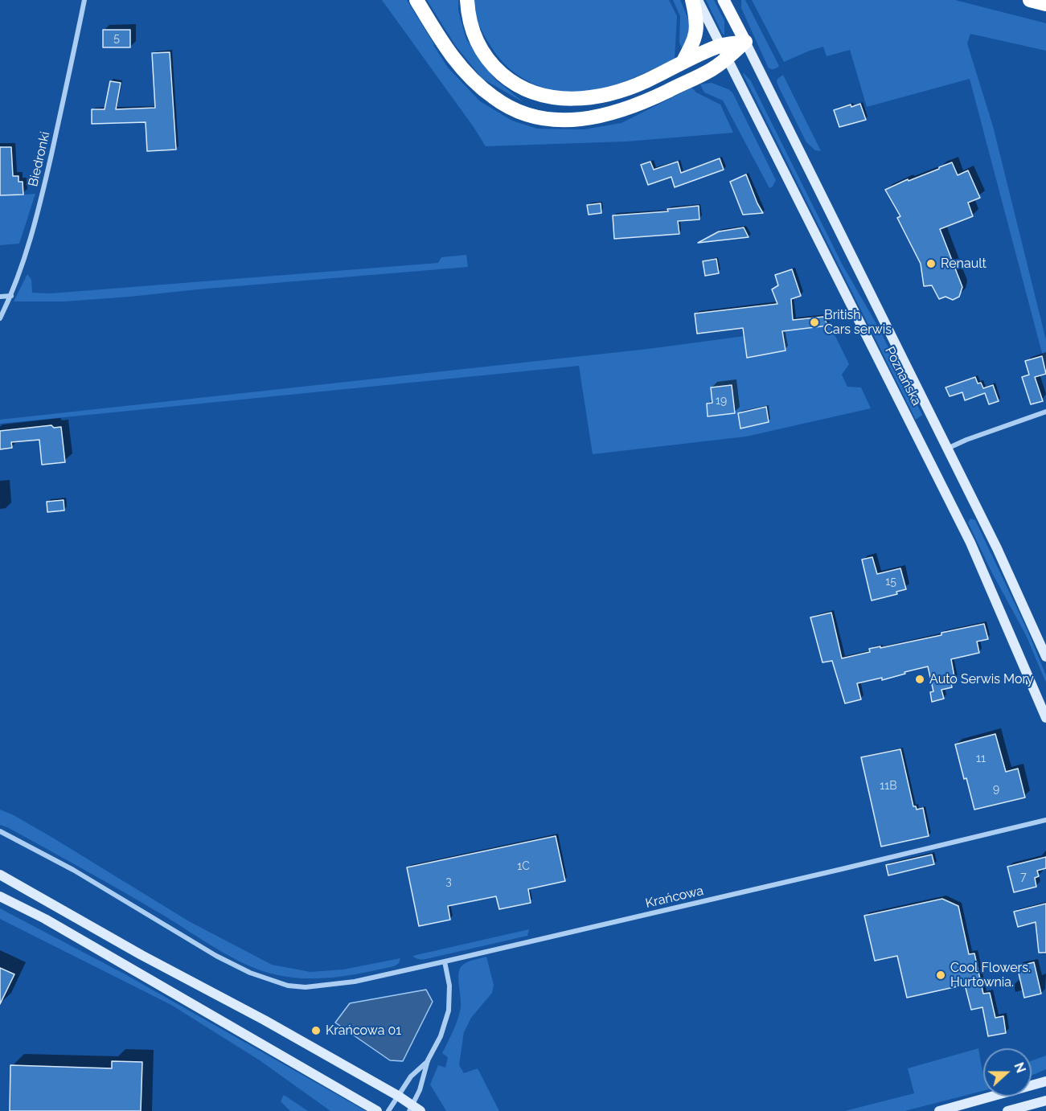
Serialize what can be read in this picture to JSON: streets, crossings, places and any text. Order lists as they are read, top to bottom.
{
  "streets": {
    "main road": ["Poznańska"],
    "street": ["Biedronki", "Krańcowa"]
  },
  "places": [
    "Renault",
    "British Cars serwis",
    "Auto Serwis Mory",
    "Cool Flowers. Hurtownia.",
    "Krańcowa 01"
  ],
  "house_numbers": [
    "5",
    "19",
    "15",
    "11",
    "11B",
    "9",
    "1C",
    "7",
    "3"
  ],
  "north": "right"
}
